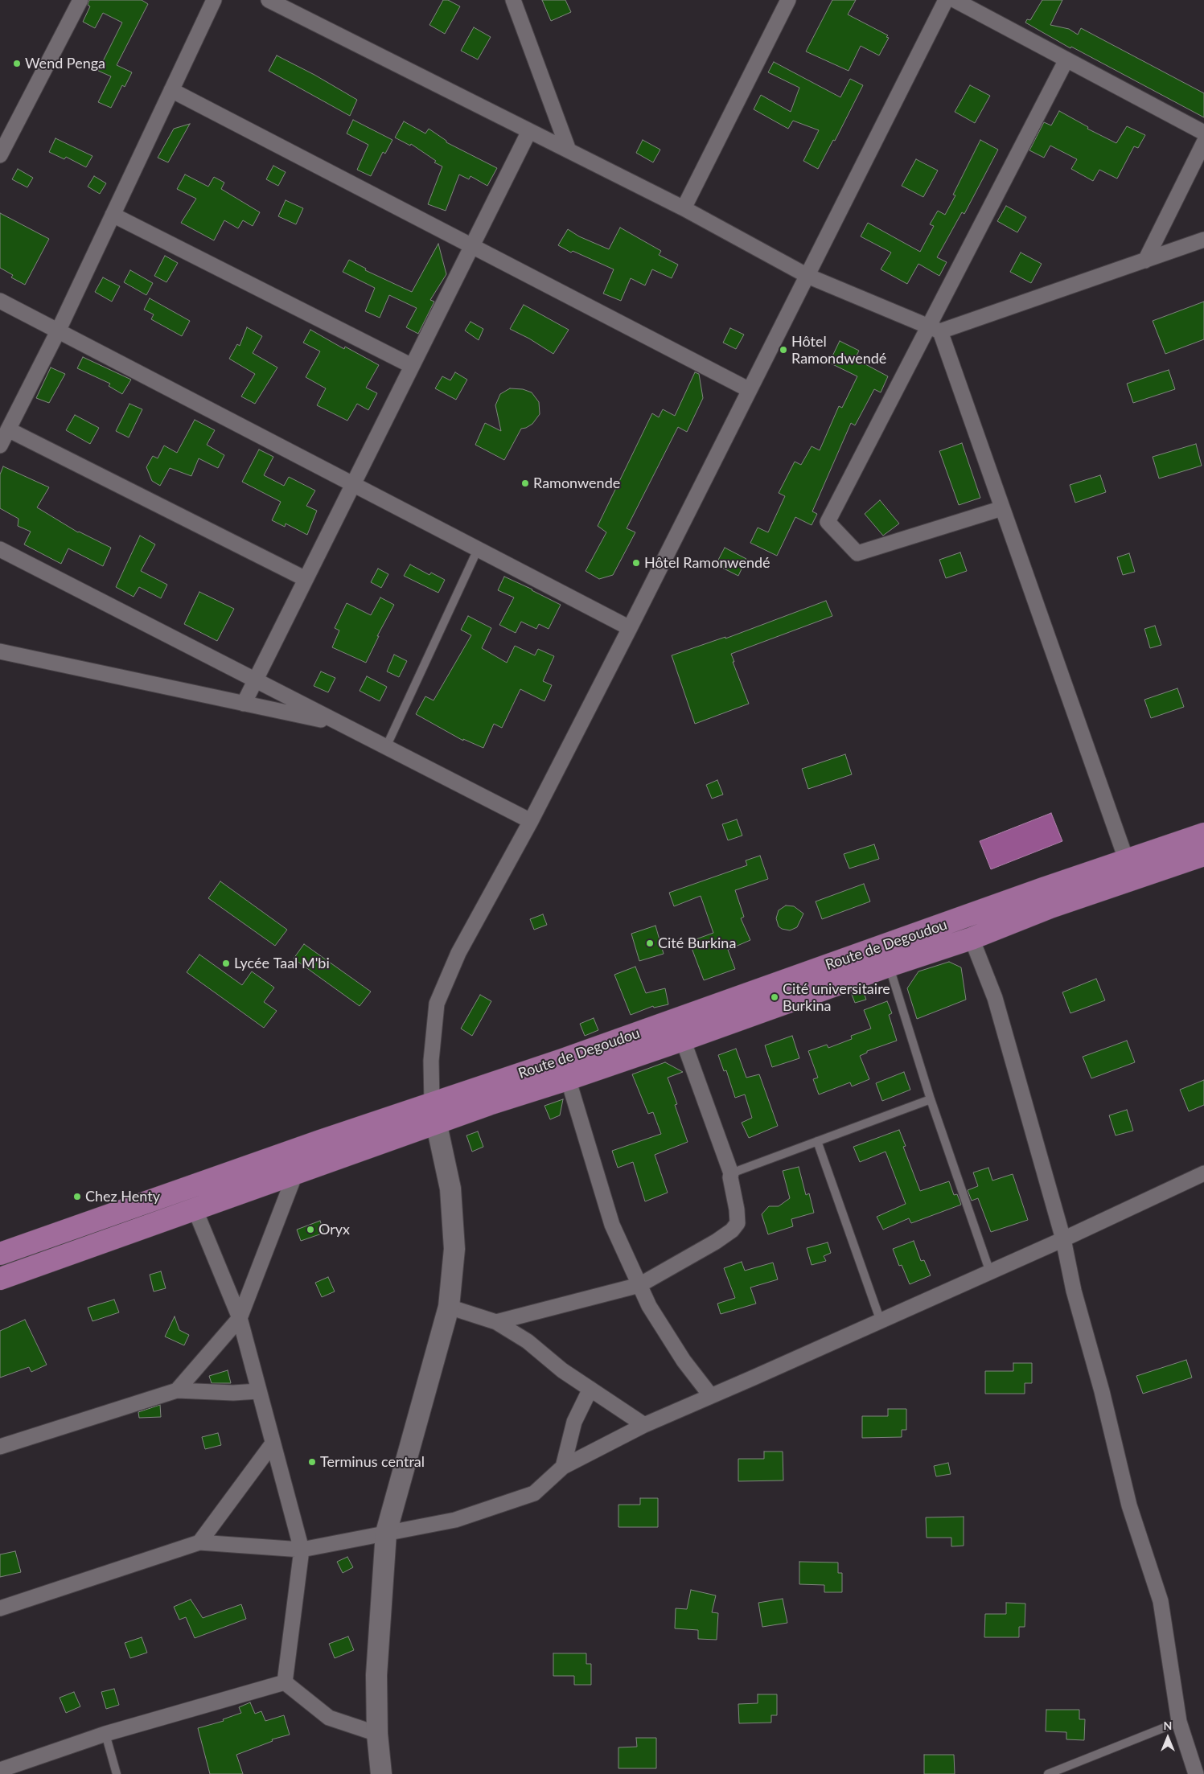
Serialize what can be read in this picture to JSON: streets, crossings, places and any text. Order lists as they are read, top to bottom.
{
  "streets": {
    "main road": ["Route de Degoudou"]
  },
  "places": [
    "Wend Penga",
    "Hôtel Ramondwendé",
    "Ramonwende",
    "Hôtel Ramonwendé",
    "Cité Burkina",
    "Lycée Taal M'bi",
    "Cité universitaire Burkina",
    "Chez Henty",
    "Oryx",
    "Terminus central"
  ],
  "north": "top"
}
